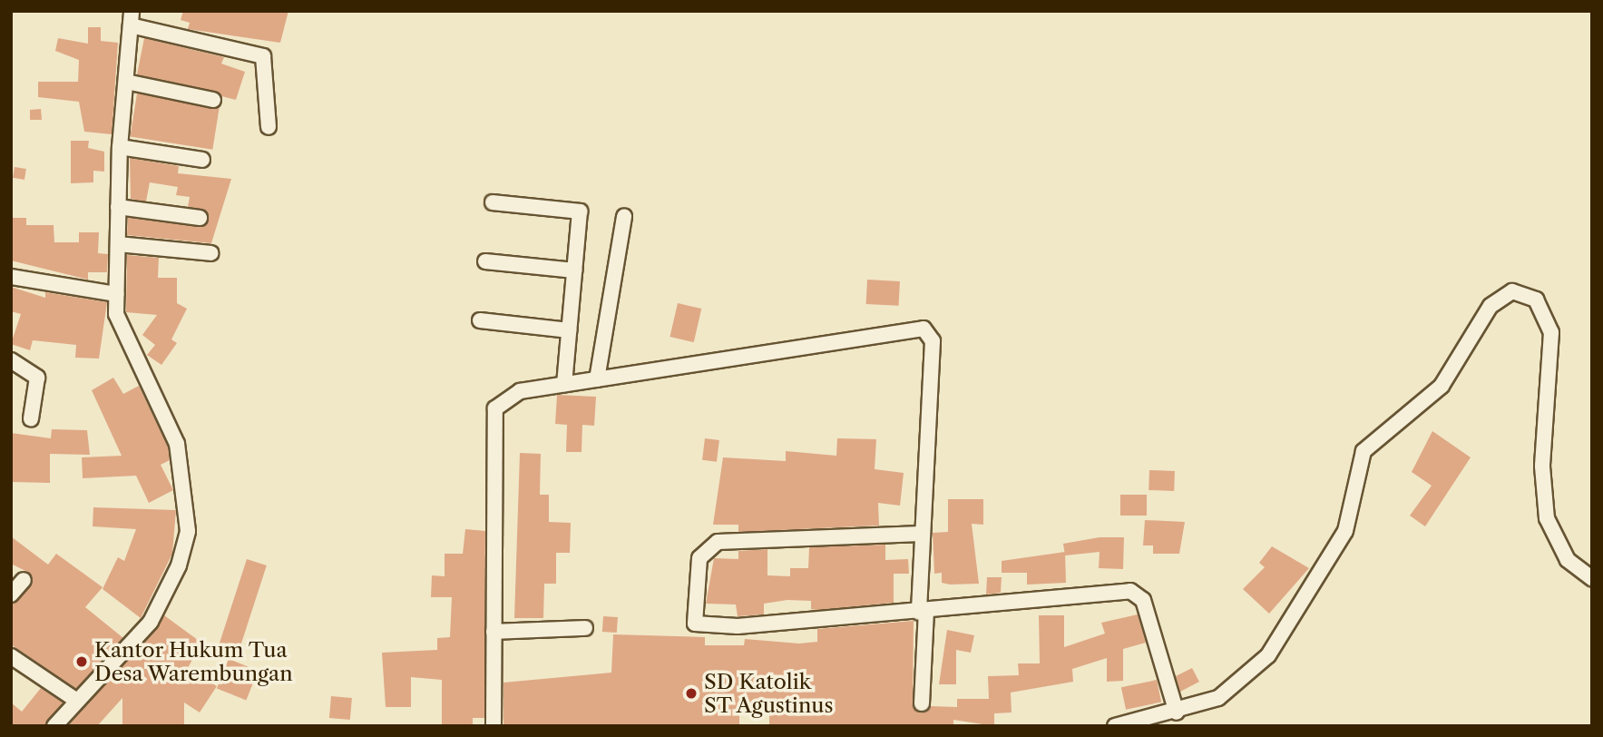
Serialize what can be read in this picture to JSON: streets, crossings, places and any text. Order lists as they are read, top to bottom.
{
  "places": ["Kantor Hukum Tua Desa Warembungan", "SD Katolik ST Agustinus"]
}
